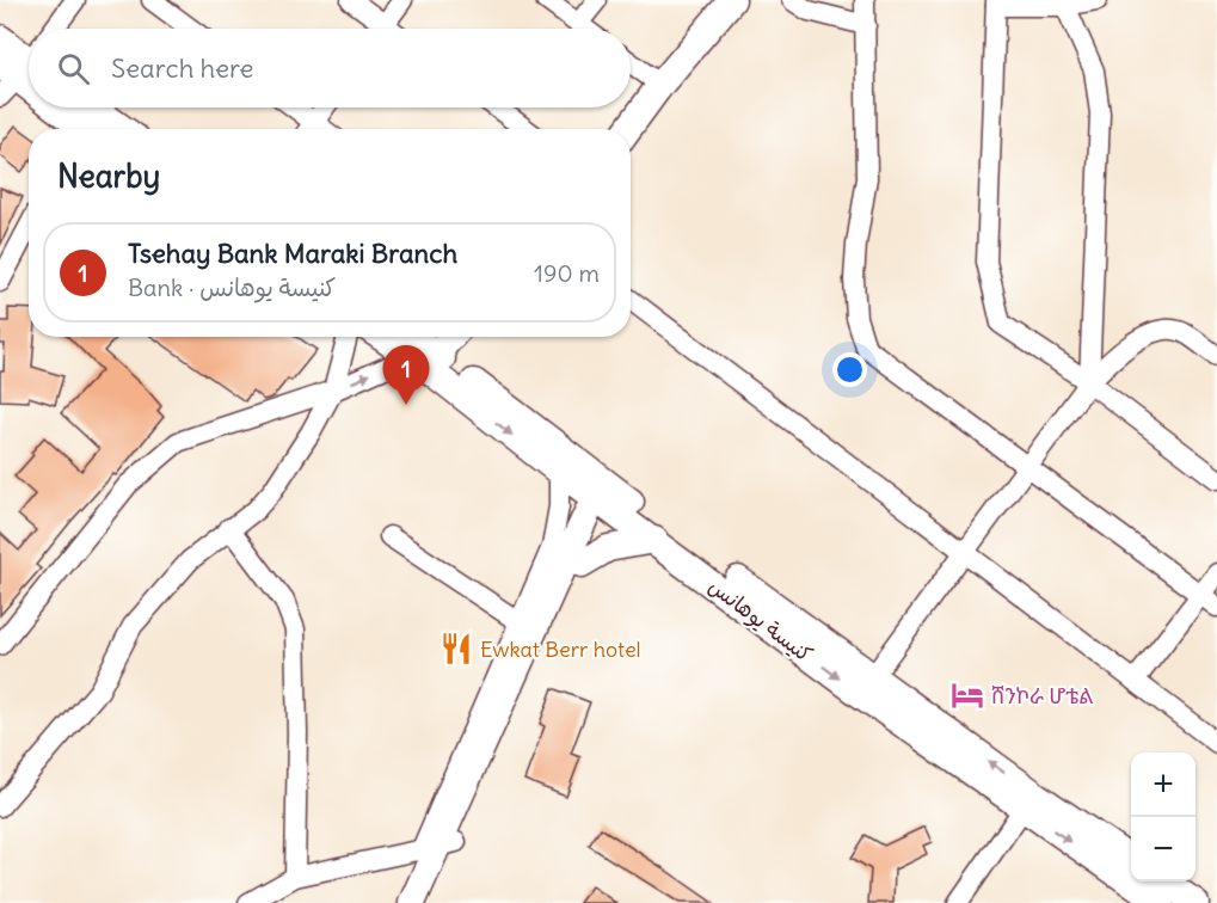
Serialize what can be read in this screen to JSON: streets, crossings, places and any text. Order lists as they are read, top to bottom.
{
  "streets": {
    "street": ["كنيسة يوهانس"]
  },
  "places": {
    "restaurant": ["Ewkat Berr hotel"],
    "hotel": ["ሸንኮራ ሆቴል"]
  },
  "page": {
    "search": "Search here",
    "heading": "Nearby",
    "list": [
      {
        "mark": "1",
        "name": "Tsehay Bank Maraki Branch",
        "note": "Bank · كنيسة يوهانس",
        "value": "190 m"
      }
    ],
    "pins": "1",
    "map_buttons": ["+", "−"]
  }
}
